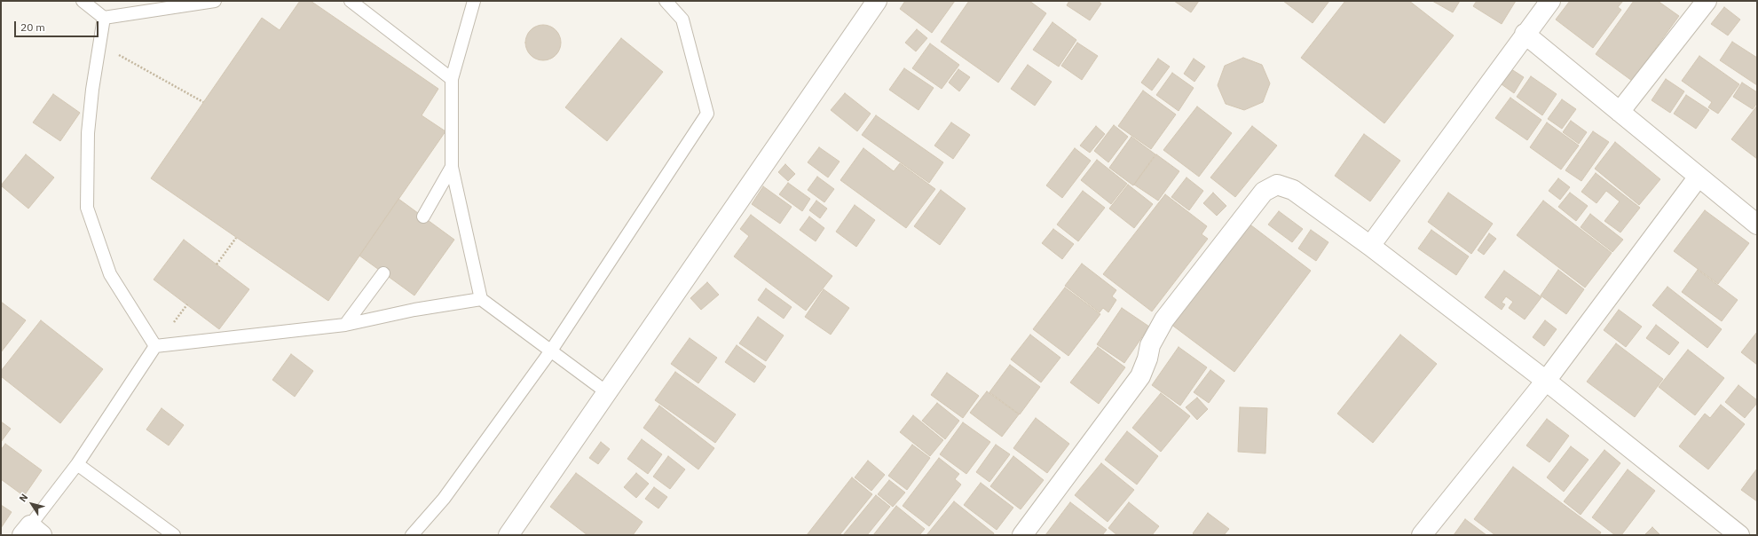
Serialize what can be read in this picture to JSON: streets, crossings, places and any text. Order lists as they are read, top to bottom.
{
  "scale_bar": "20 m",
  "north": "top left"
}
